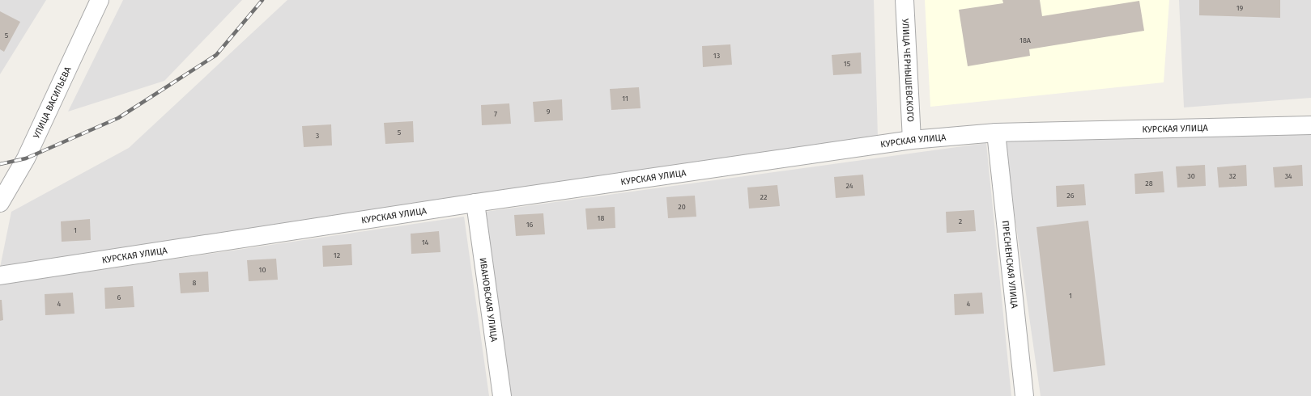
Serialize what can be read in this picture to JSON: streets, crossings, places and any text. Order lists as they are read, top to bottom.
{
  "streets": {
    "street": [
      "УЛИЦА ЧЕРНЫШЕВСКОГО",
      "УЛИЦА ВАСИЛЬЕВА",
      "КУРСКАЯ УЛИЦА",
      "ПРЕСНЕНСКАЯ УЛИЦА",
      "ИВАНОВСКАЯ УЛИЦА"
    ]
  },
  "crossings": [
    ["УЛИЦА ЧЕРНЫШЕВСКОГО", "КУРСКАЯ УЛИЦА"],
    ["КУРСКАЯ УЛИЦА", "ПРЕСНЕНСКАЯ УЛИЦА"],
    ["КУРСКАЯ УЛИЦА", "ИВАНОВСКАЯ УЛИЦА"]
  ],
  "house_numbers": [
    "19",
    "5",
    "18А",
    "13",
    "15",
    "11",
    "9",
    "7",
    "5",
    "3",
    "30",
    "32",
    "34",
    "28",
    "24",
    "26",
    "22",
    "20",
    "18",
    "2",
    "16",
    "1",
    "14",
    "12",
    "10",
    "8",
    "1",
    "6",
    "4",
    "4"
  ]
}
